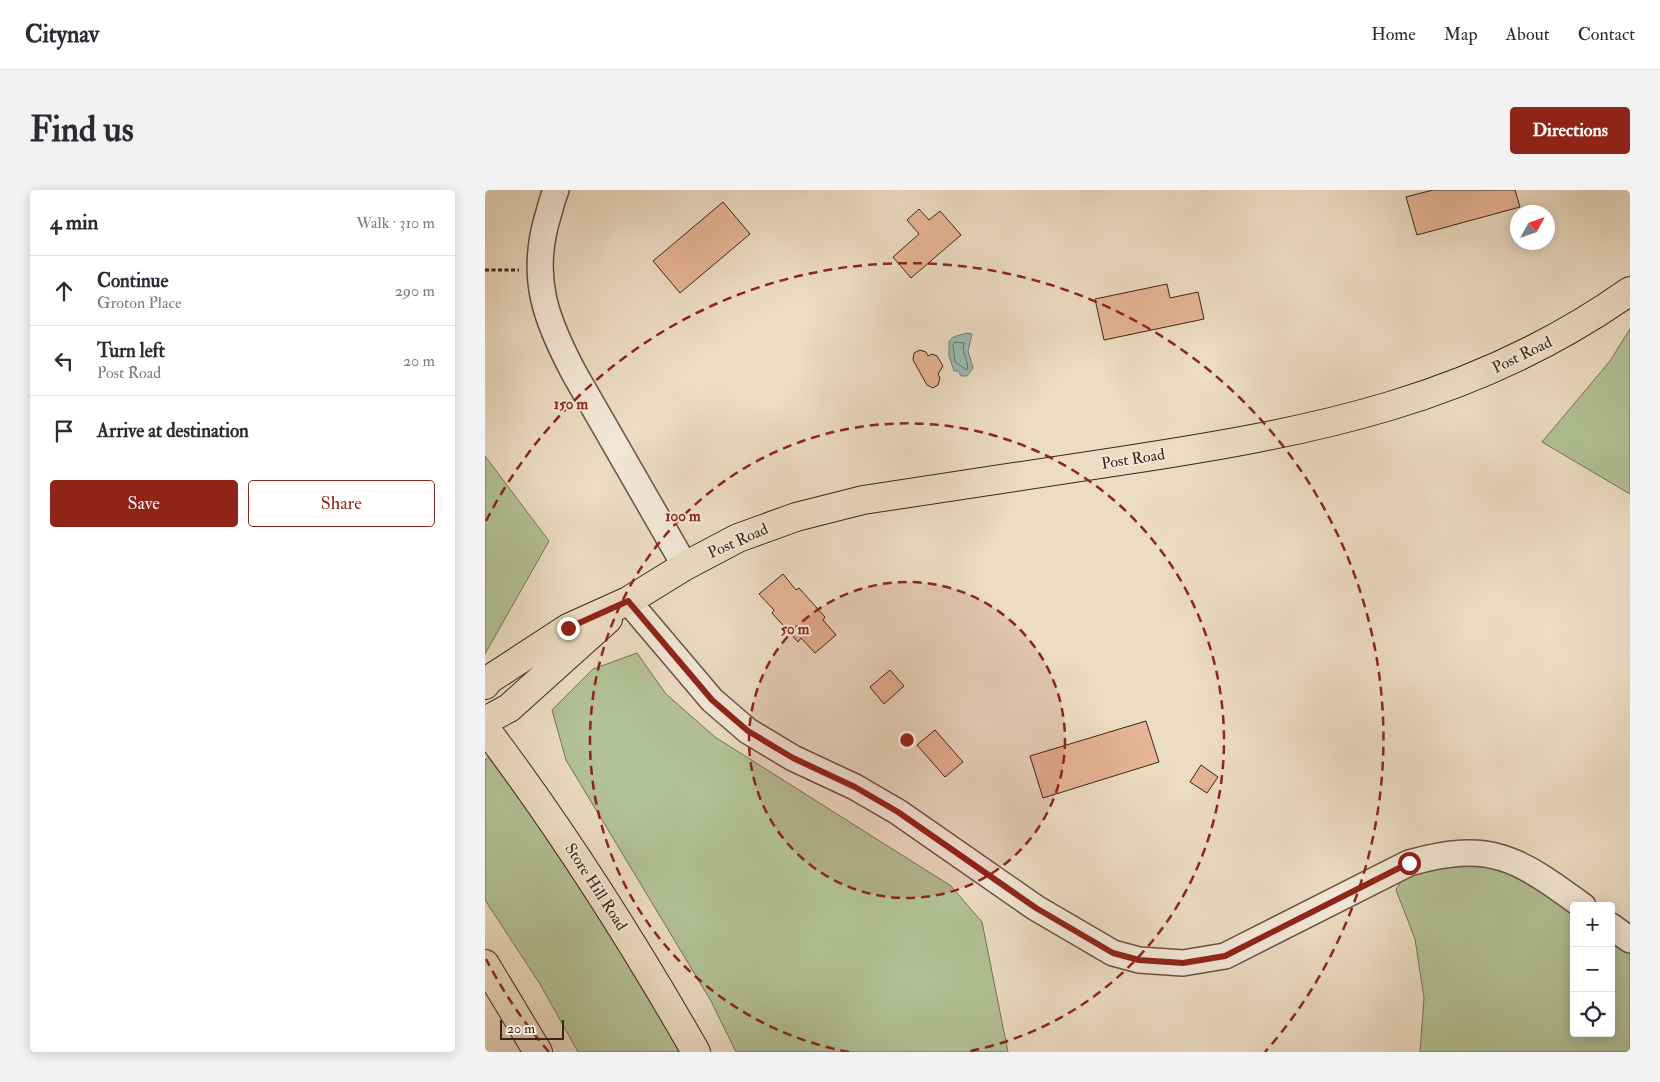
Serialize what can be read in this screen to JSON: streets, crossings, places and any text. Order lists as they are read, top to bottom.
{
  "streets": {
    "main road": ["Post Road", "Store Hill Road"]
  },
  "scale_bar": "20 m",
  "north": "top right",
  "page": {
    "header": "Citynav",
    "nav": [
      "Home",
      "Map",
      "About",
      "Contact"
    ],
    "buttons": [
      "Directions",
      ["Save", "Share"]
    ],
    "title": "Find us",
    "heading": ["4 min", "Walk · 310 m"],
    "list": [
      ["Continue", "Groton Place", "290 m"],
      ["Turn left", "Post Road", "20 m"],
      "Arrive at destination"
    ],
    "map_buttons": ["+", "−"],
    "scale": "20 m"
  },
  "rings": ["150 m", "100 m", "50 m"]
}
